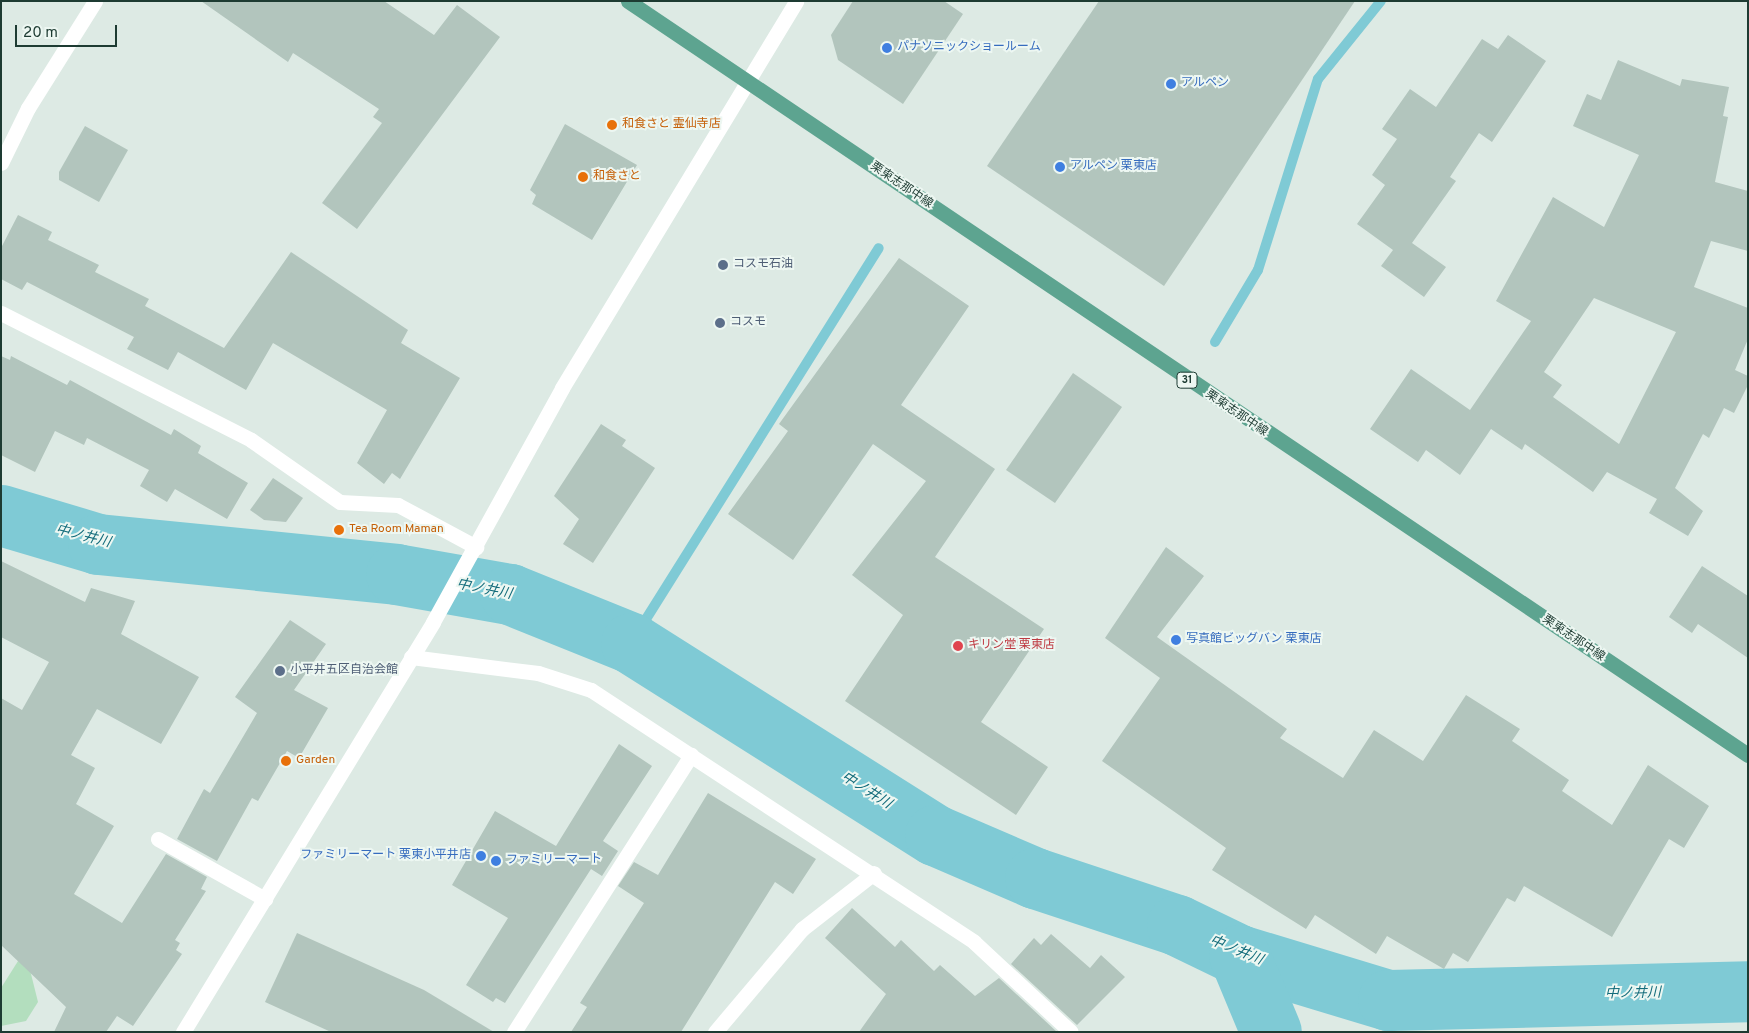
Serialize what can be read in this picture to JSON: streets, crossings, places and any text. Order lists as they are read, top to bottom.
{
  "streets": {
    "main road": ["栗東志那中線", "31"]
  },
  "water": ["中ノ井川"],
  "places": [
    "パナソニックショールーム",
    "アルペン",
    "和食さと 霊仙寺店",
    "アルペン 栗東店",
    "和食さと",
    "コスモ石油",
    "コスモ",
    "Tea Room Maman",
    "写真館ビッグバン 栗東店",
    "キリン堂 栗東店",
    "小平井五区自治会館",
    "Garden",
    "ファミリーマート 栗東小平井店",
    "ファミリーマート"
  ],
  "scale_bar": "20 m"
}
